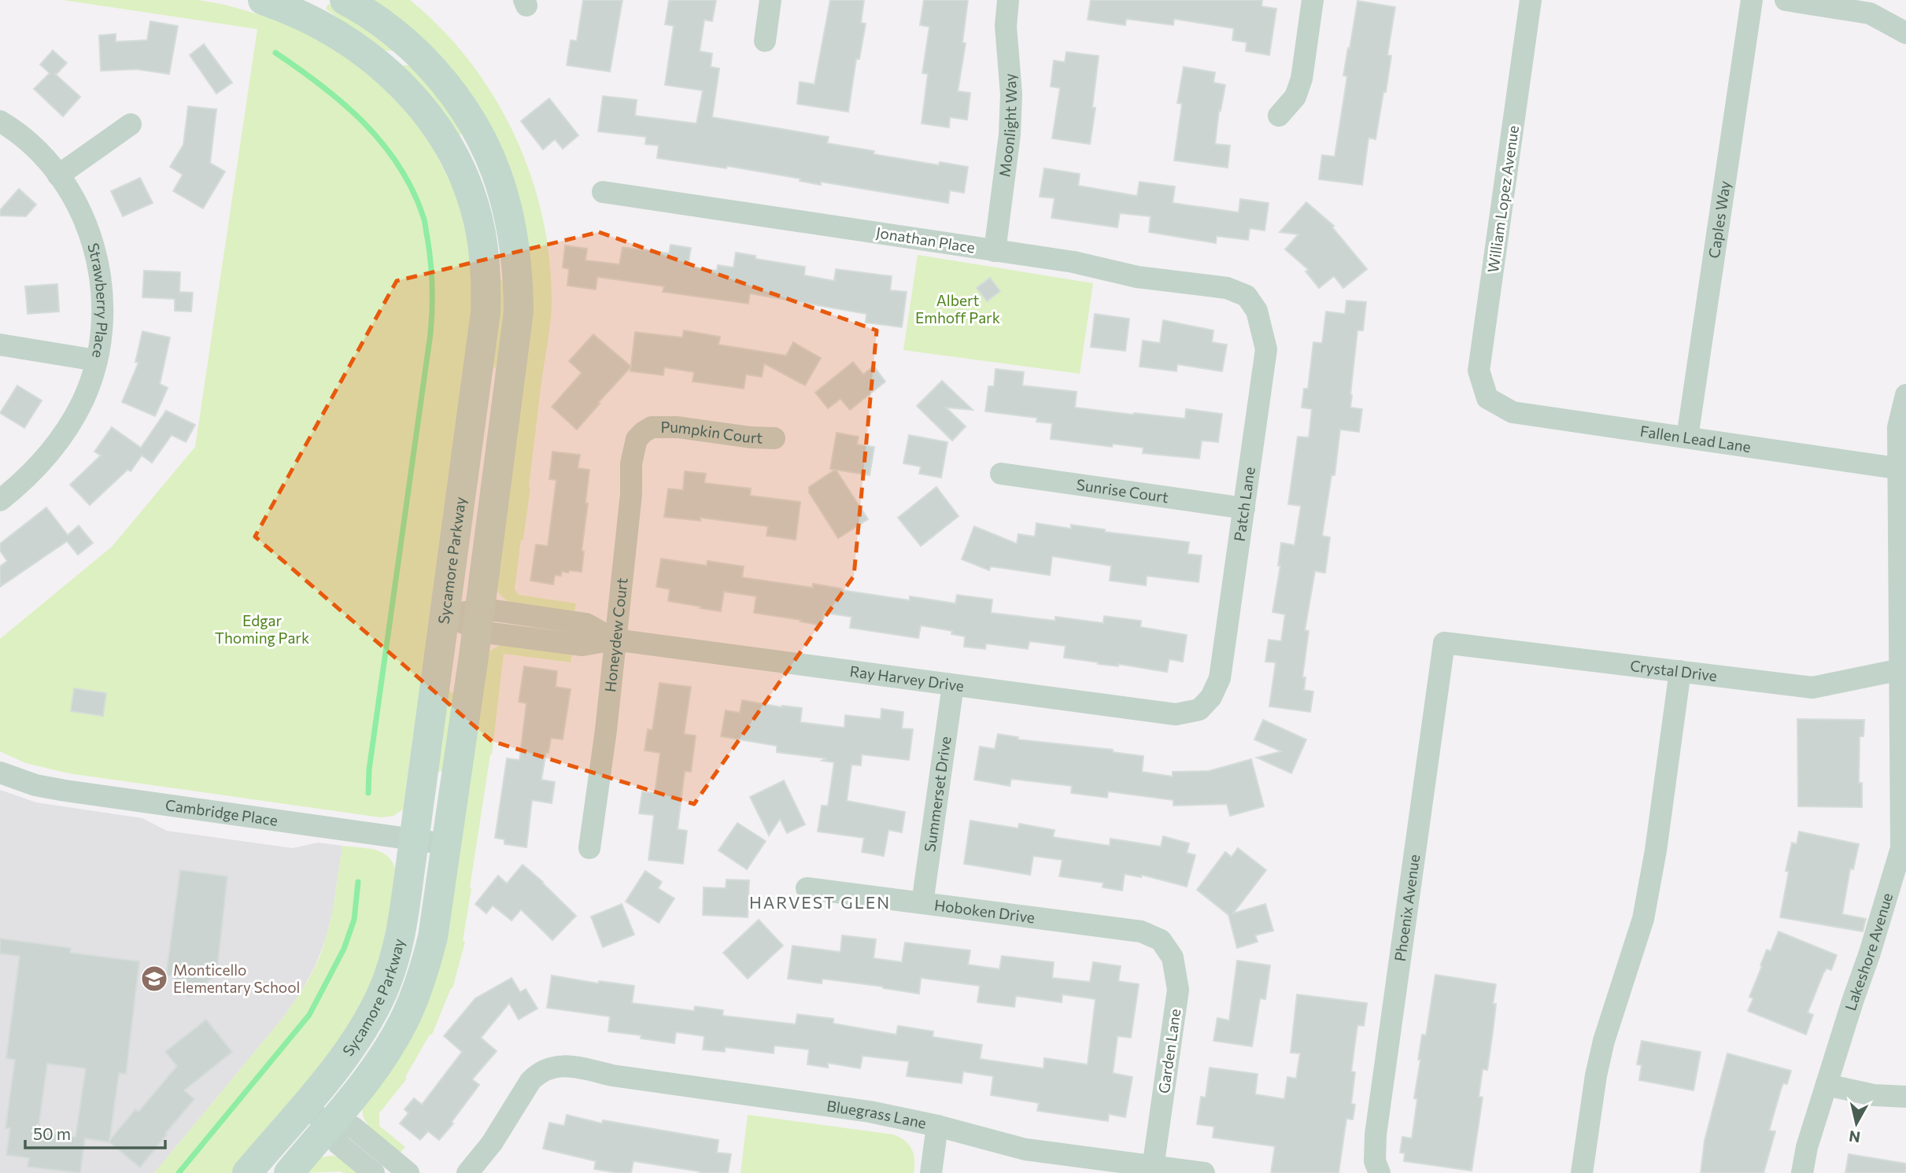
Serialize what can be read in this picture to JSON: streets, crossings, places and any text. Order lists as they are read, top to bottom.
{
  "streets": {
    "main road": ["Sycamore Parkway"],
    "street": [
      "Moonlight Way",
      "William Lopez Avenue",
      "Caples Way",
      "Jonathan Place",
      "Strawberry Place",
      "Pumpkin Court",
      "Fallen Lead Lane",
      "Sunrise Court",
      "Patch Lane",
      "Honeydew Court",
      "Crystal Drive",
      "Ray Harvey Drive",
      "Summerset Drive",
      "Cambridge Place",
      "Phoenix Avenue",
      "Hoboken Drive",
      "Lakeshore Avenue",
      "Garden Lane",
      "Bluegrass Lane"
    ]
  },
  "crossings": [
    ["Moonlight Way", "Jonathan Place"],
    ["William Lopez Avenue", "Fallen Lead Lane"],
    ["Caples Way", "Fallen Lead Lane"],
    ["Jonathan Place", "Patch Lane"],
    ["Pumpkin Court", "Honeydew Court"],
    ["Fallen Lead Lane", "Lakeshore Avenue"],
    ["Sunrise Court", "Patch Lane"],
    ["Patch Lane", "Ray Harvey Drive"],
    ["Sycamore Parkway", "Ray Harvey Drive"],
    ["Sycamore Parkway", "Cambridge Place"],
    ["Honeydew Court", "Ray Harvey Drive"],
    ["Crystal Drive", "Phoenix Avenue"],
    ["Crystal Drive", "Lakeshore Avenue"],
    ["Ray Harvey Drive", "Summerset Drive"],
    ["Summerset Drive", "Hoboken Drive"],
    ["Hoboken Drive", "Garden Lane"],
    ["Garden Lane", "Bluegrass Lane"]
  ],
  "districts": ["HARVEST GLEN"],
  "parks": ["Albert Emhoff Park", "Edgar Thoming Park"],
  "places": {
    "school or university": ["Monticello Elementary School"]
  },
  "scale_bar": "50 m",
  "north": "bottom"
}
